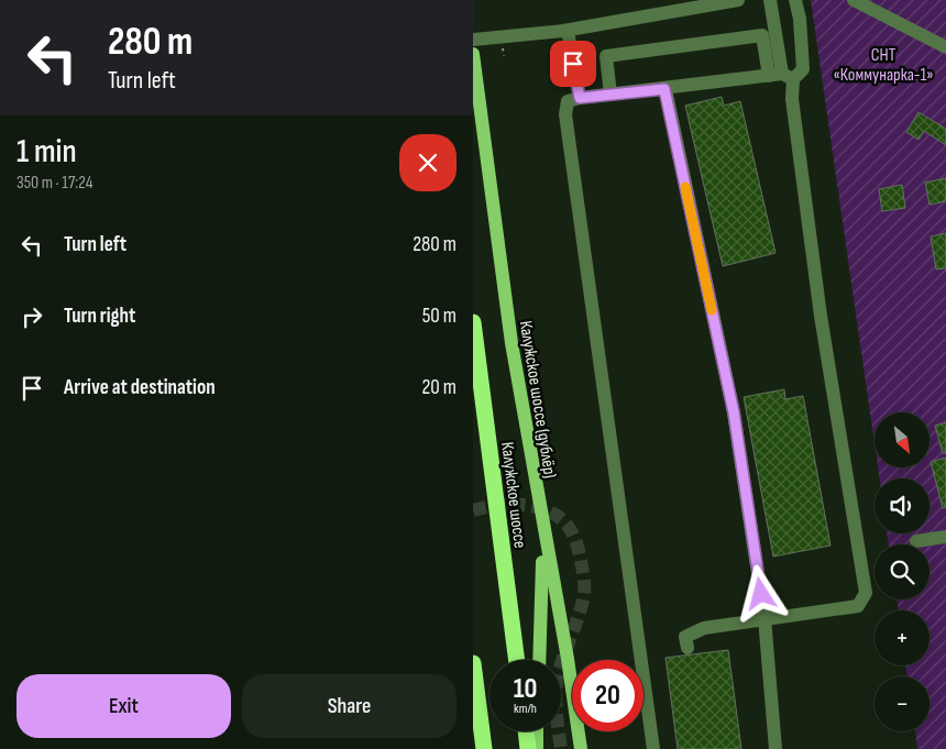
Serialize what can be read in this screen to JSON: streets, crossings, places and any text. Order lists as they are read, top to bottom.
{
  "streets": {
    "highway": ["Калужское шоссе"],
    "main road": ["Калужское шоссе (дублёр)"]
  },
  "parks": ["СНТ «Коммунарка-1»"],
  "north": "bottom right",
  "page": {
    "turn": ["280 m", "Turn left"],
    "heading": ["1 min", "350 m · 17:24"],
    "list": [
      {
        "name": "Turn left",
        "value": "280 m"
      },
      {
        "name": "Turn right",
        "value": "50 m"
      },
      {
        "name": "Arrive at destination",
        "value": "20 m"
      }
    ],
    "map_buttons": ["+", "−"],
    "speed": "10 km/h",
    "limit": "20",
    "buttons": ["Exit", "Share"]
  }
}
